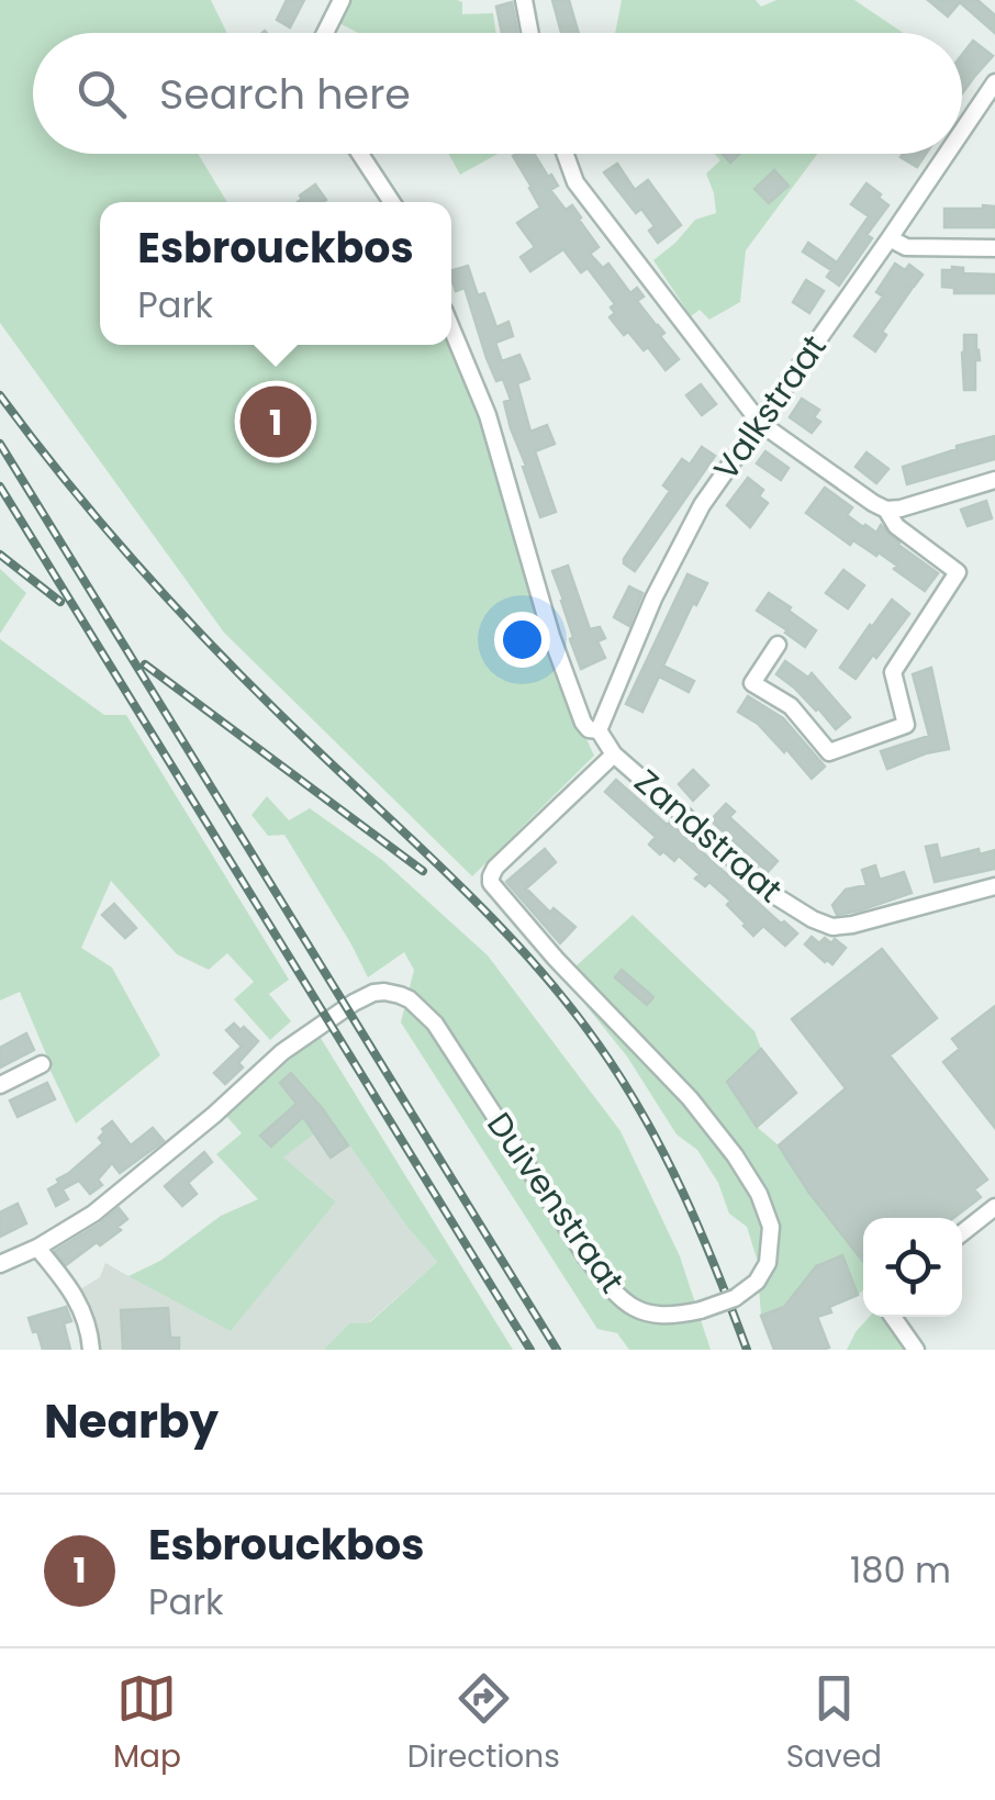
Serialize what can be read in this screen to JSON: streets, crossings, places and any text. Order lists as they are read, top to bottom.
{
  "streets": {
    "street": ["Valkstraat", "Zandstraat", "Duivenstraat"]
  },
  "crossings": [
    ["Zandstraat", "Duivenstraat"]
  ],
  "page": {
    "search": "Search here",
    "popup": ["Esbrouckbos", "Park"],
    "pins": "1",
    "heading": "Nearby",
    "list": [
      {
        "mark": "1",
        "name": "Esbrouckbos",
        "note": "Park",
        "value": "180 m"
      }
    ],
    "nav": ["Map", "Directions", "Saved"]
  }
}
